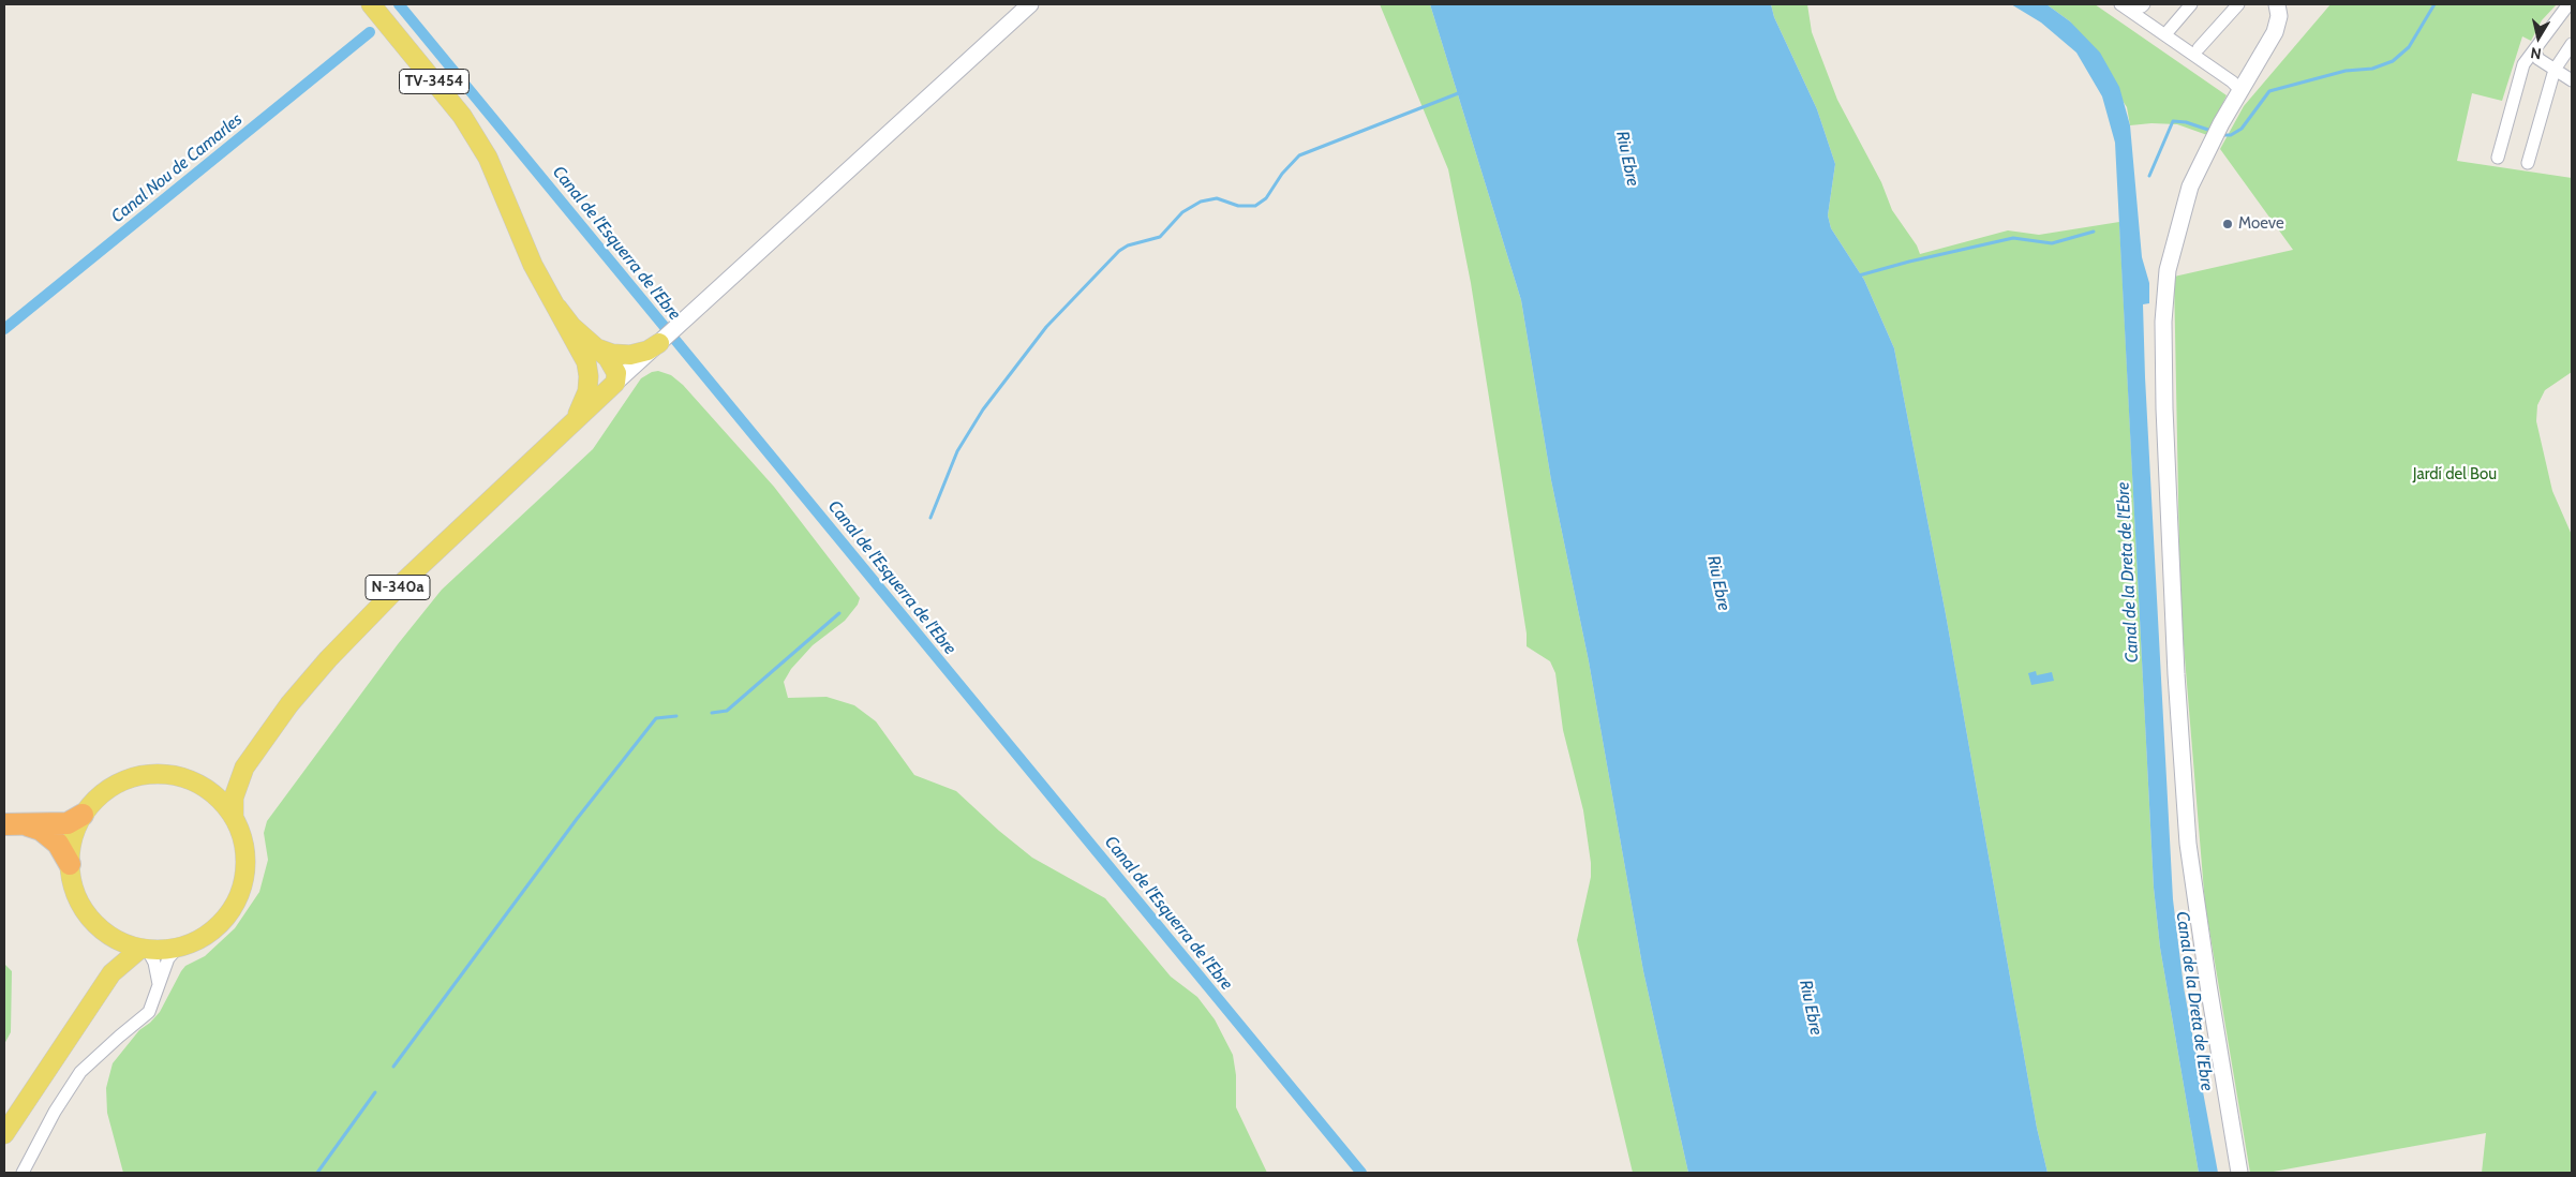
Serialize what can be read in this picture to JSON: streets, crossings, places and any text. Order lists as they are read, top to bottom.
{
  "streets": {
    "main road": ["TV-3454", "N-340a"]
  },
  "water": [
    "Riu Ebre",
    "Canal Nou de Camarles",
    "Canal de l'Esquerra de l'Ebre",
    "Canal de la Dreta de l'Ebre"
  ],
  "parks": ["Jardí del Bou"],
  "places": ["Moeve"],
  "north": "bottom"
}
